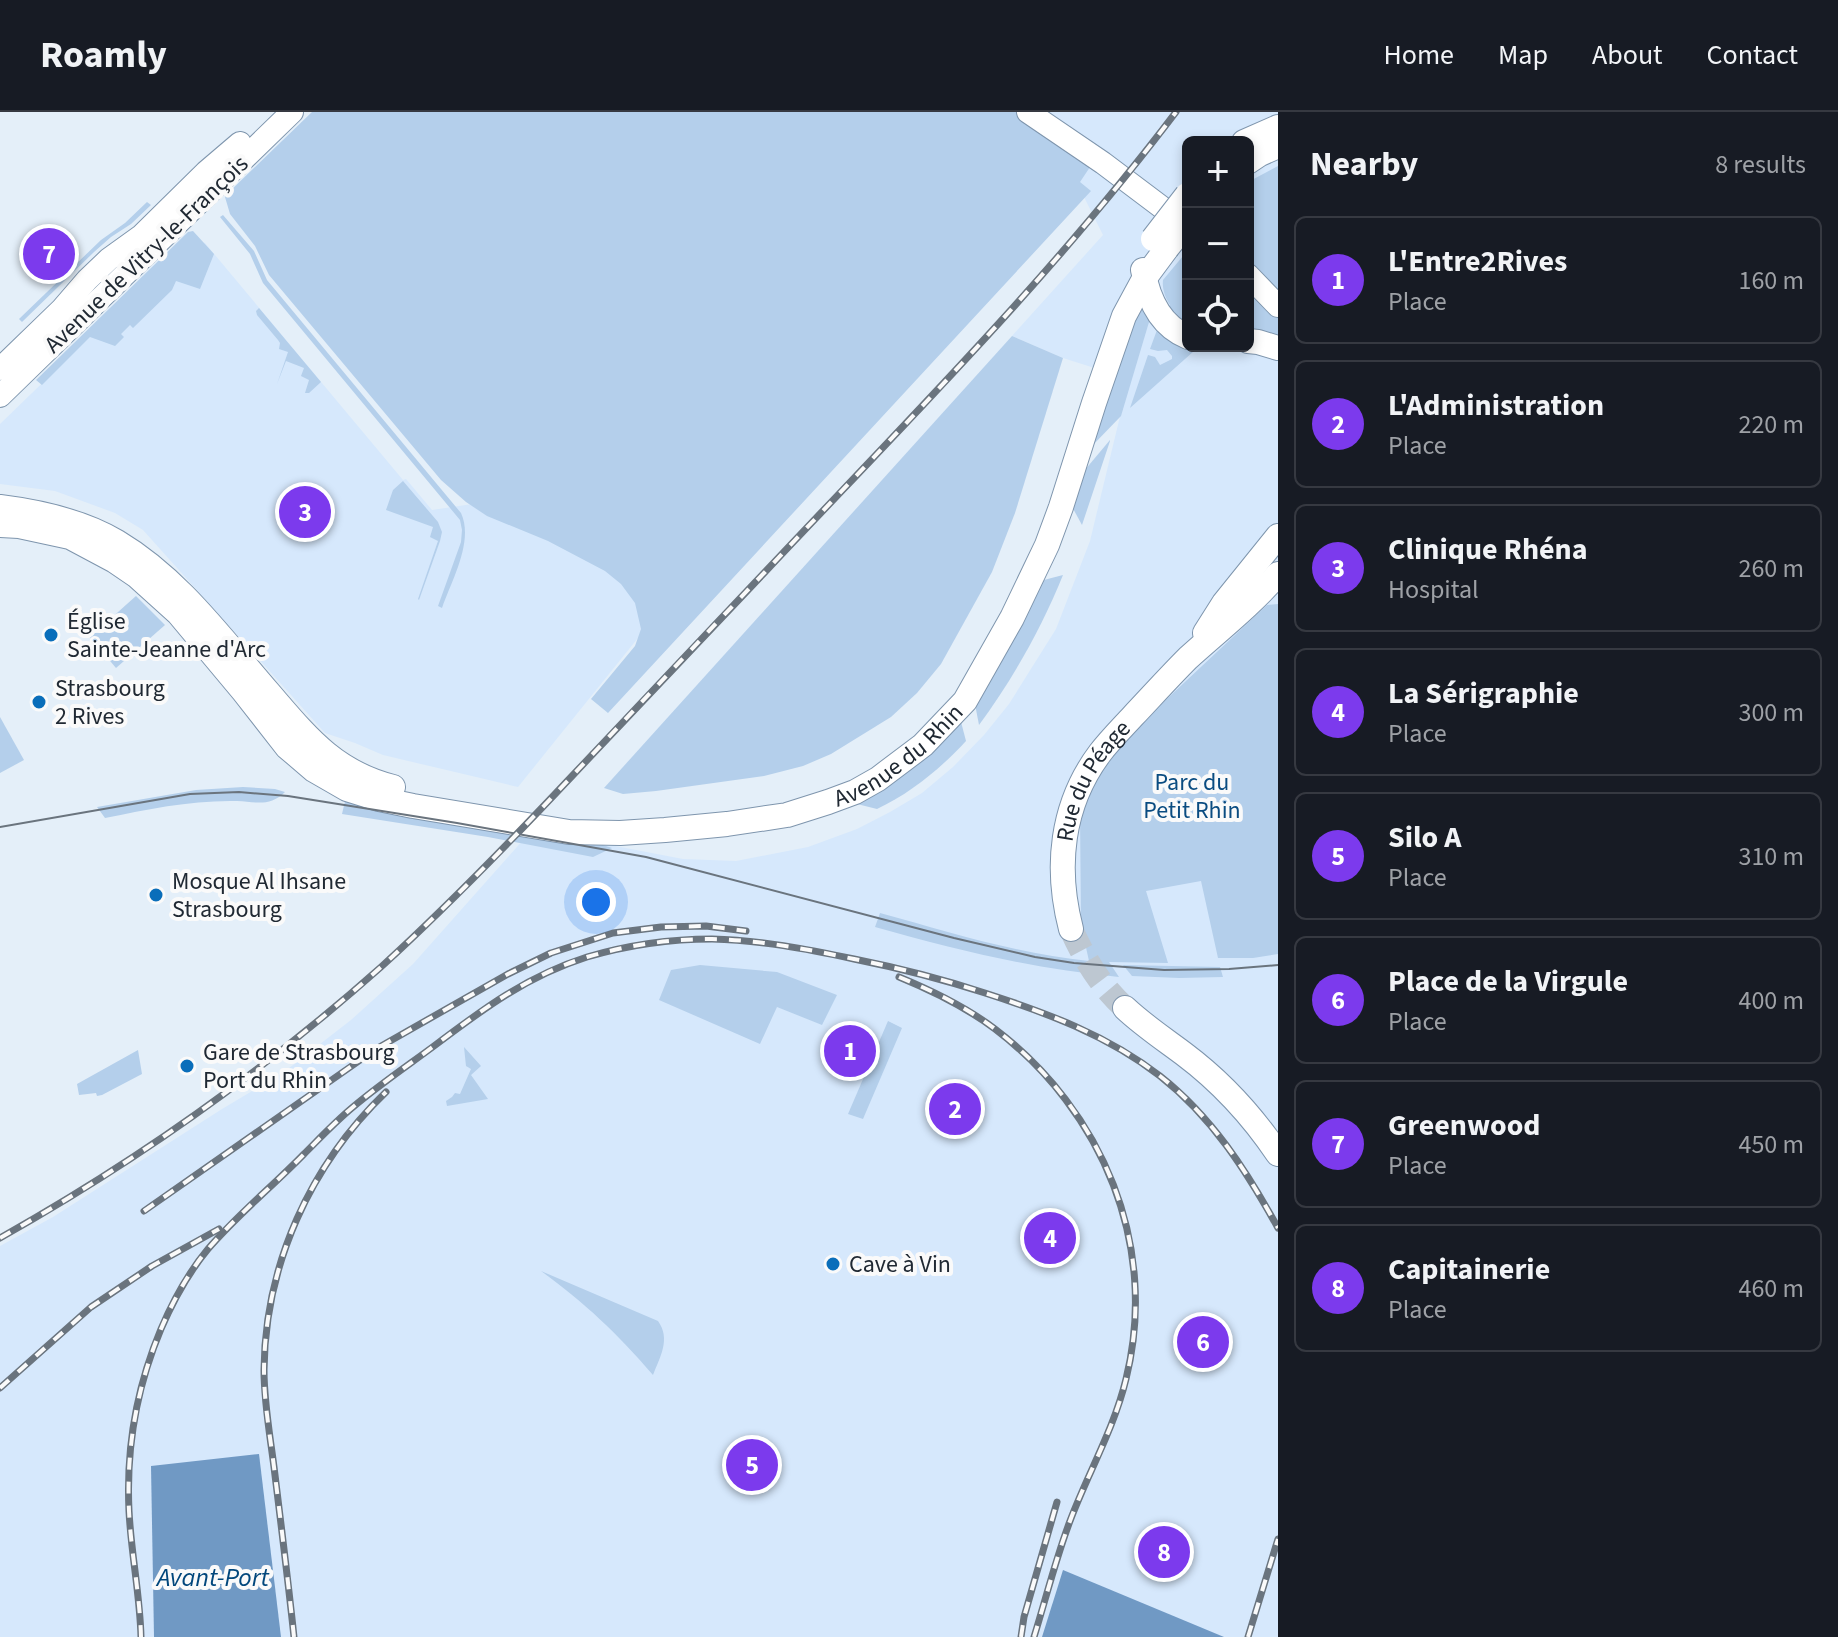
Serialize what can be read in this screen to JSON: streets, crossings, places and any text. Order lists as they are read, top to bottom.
{
  "streets": {
    "main road": ["Avenue de Vitry-le-François", "Avenue du Rhin", "Rue du Péage"]
  },
  "water": ["Avant-Port"],
  "parks": ["Parc du Petit Rhin"],
  "places": [
    "Église Sainte-Jeanne d'Arc",
    "Strasbourg 2 Rives",
    "Mosque Al Ihsane Strasbourg",
    "Gare de Strasbourg Port du Rhin",
    "Cave à Vin"
  ],
  "page": {
    "header": "Roamly",
    "nav": [
      "Home",
      "Map",
      "About",
      "Contact"
    ],
    "heading": ["Nearby", "8 results"],
    "map_buttons": ["+", "−"],
    "list": [
      {
        "mark": "1",
        "name": "L'Entre2Rives",
        "note": "Place",
        "value": "160 m"
      },
      {
        "mark": "2",
        "name": "L'Administration",
        "note": "Place",
        "value": "220 m"
      },
      {
        "mark": "3",
        "name": "Clinique Rhéna",
        "note": "Hospital",
        "value": "260 m"
      },
      {
        "mark": "4",
        "name": "La Sérigraphie",
        "note": "Place",
        "value": "300 m"
      },
      {
        "mark": "5",
        "name": "Silo A",
        "note": "Place",
        "value": "310 m"
      },
      {
        "mark": "6",
        "name": "Place de la Virgule",
        "note": "Place",
        "value": "400 m"
      },
      {
        "mark": "7",
        "name": "Greenwood",
        "note": "Place",
        "value": "450 m"
      },
      {
        "mark": "8",
        "name": "Capitainerie",
        "note": "Place",
        "value": "460 m"
      }
    ],
    "pins": [
      "7",
      "3",
      "1",
      "2",
      "4",
      "6",
      "5",
      "8"
    ]
  }
}
